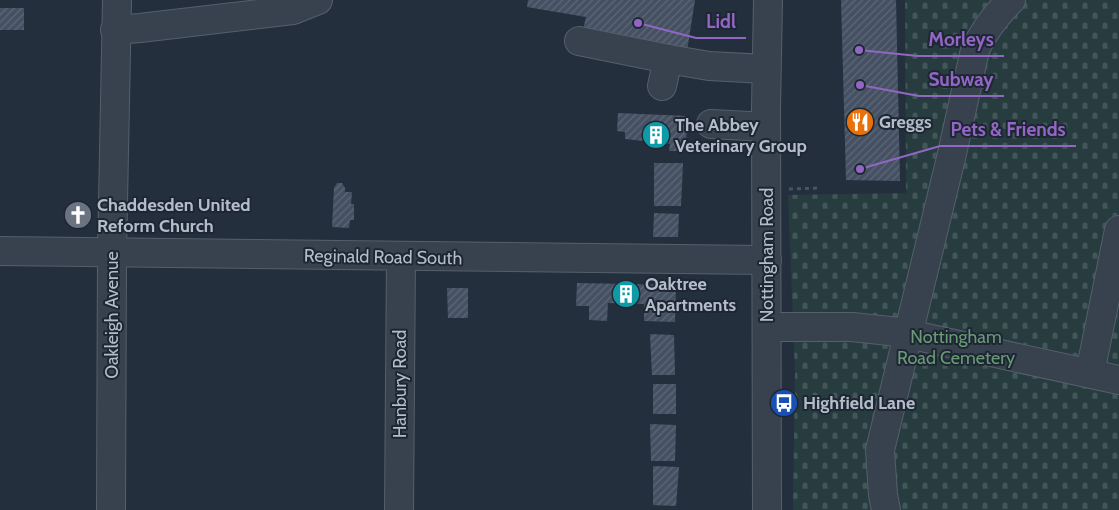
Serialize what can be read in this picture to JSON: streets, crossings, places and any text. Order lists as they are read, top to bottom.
{
  "streets": {
    "street": [
      "Nottingham Road",
      "Reginald Road South",
      "Oakleigh Avenue",
      "Hanbury Road"
    ]
  },
  "crossings": [
    ["Nottingham Road", "Reginald Road South"],
    ["Reginald Road South", "Oakleigh Avenue"],
    ["Reginald Road South", "Hanbury Road"]
  ],
  "parks": ["Nottingham Road Cemetery"],
  "places": {
    "other": [
      "Lidl",
      "Morleys",
      "Subway",
      "Pets & Friends"
    ],
    "restaurant": ["Greggs"],
    "building": ["The Abbey Veterinary Group", "Oaktree Apartments"],
    "church": ["Chaddesden United Reform Church"],
    "bus stop": ["Highfield Lane"]
  }
}
